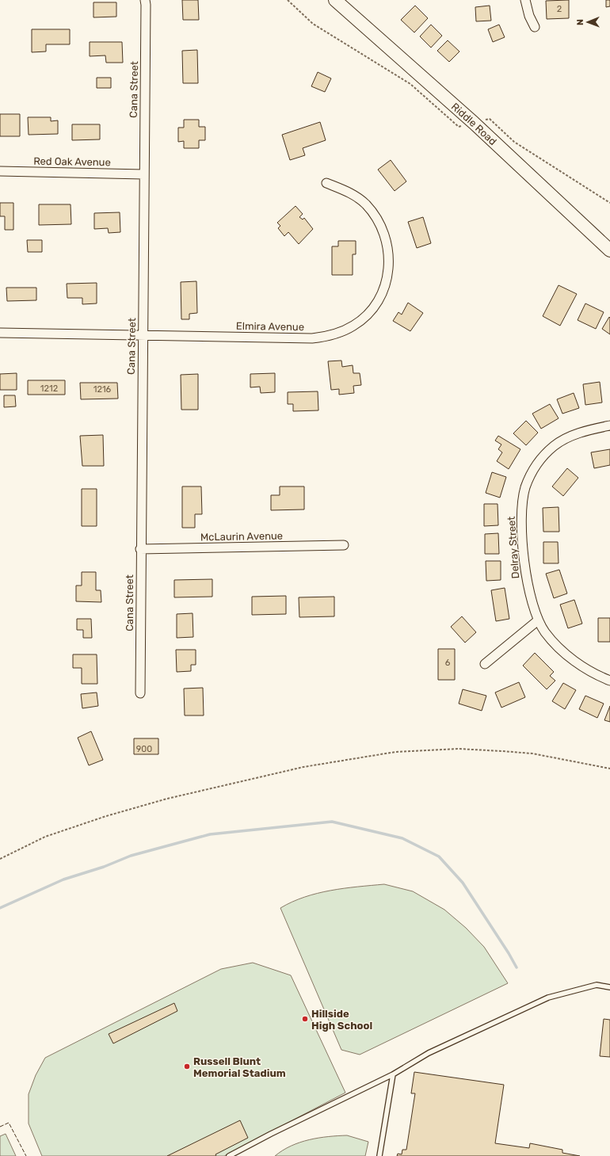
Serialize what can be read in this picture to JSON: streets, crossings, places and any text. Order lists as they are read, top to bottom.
{
  "streets": {
    "main road": ["Riddle Road"],
    "street": [
      "Cana Street",
      "Red Oak Avenue",
      "Elmira Avenue",
      "McLaurin Avenue",
      "Delray Street"
    ]
  },
  "crossings": [
    ["Cana Street", "Red Oak Avenue"],
    ["Cana Street", "Elmira Avenue"],
    ["Cana Street", "McLaurin Avenue"]
  ],
  "places": ["Hillside High School", "Russell Blunt Memorial Stadium"],
  "house_numbers": [
    "2",
    "1212",
    "1216",
    "6",
    "900"
  ],
  "north": "left"
}
